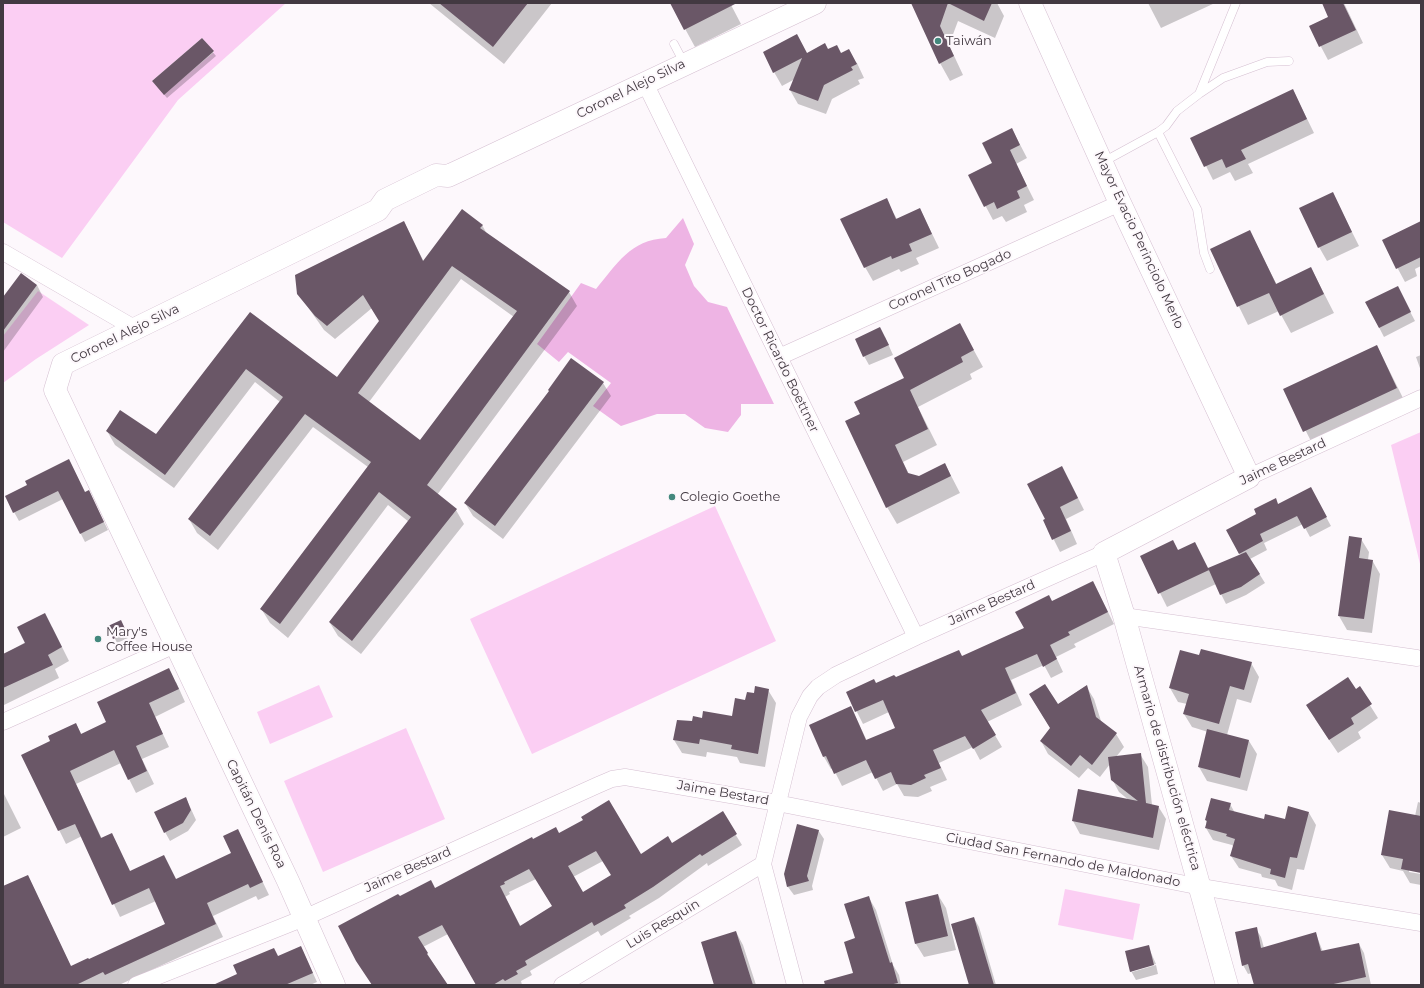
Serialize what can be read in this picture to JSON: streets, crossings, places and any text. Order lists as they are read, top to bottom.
{
  "streets": {
    "main road": [
      "Coronel Alejo Silva",
      "Mayor Evacio Perinciolo Merlo",
      "Jaime Bestard",
      "Armario de distribución eléctrica",
      "Capitán Denis Roa"
    ],
    "street": [
      "Coronel Tito Bogado",
      "Doctor Ricardo Boettner",
      "Ciudad San Fernando de Maldonado",
      "Luis Resquin"
    ]
  },
  "crossings": [
    ["Coronel Alejo Silva", "Doctor Ricardo Boettner"],
    ["Coronel Alejo Silva", "Capitán Denis Roa"],
    ["Mayor Evacio Perinciolo Merlo", "Coronel Tito Bogado"],
    ["Mayor Evacio Perinciolo Merlo", "Jaime Bestard"],
    ["Coronel Tito Bogado", "Doctor Ricardo Boettner"],
    ["Doctor Ricardo Boettner", "Jaime Bestard"],
    ["Jaime Bestard", "Armario de distribución eléctrica"],
    ["Jaime Bestard", "Capitán Denis Roa"],
    ["Jaime Bestard", "Ciudad San Fernando de Maldonado"],
    ["Armario de distribución eléctrica", "Ciudad San Fernando de Maldonado"]
  ],
  "places": ["Taiwán", "Colegio Goethe", "Mary's Coffee House"]
}
